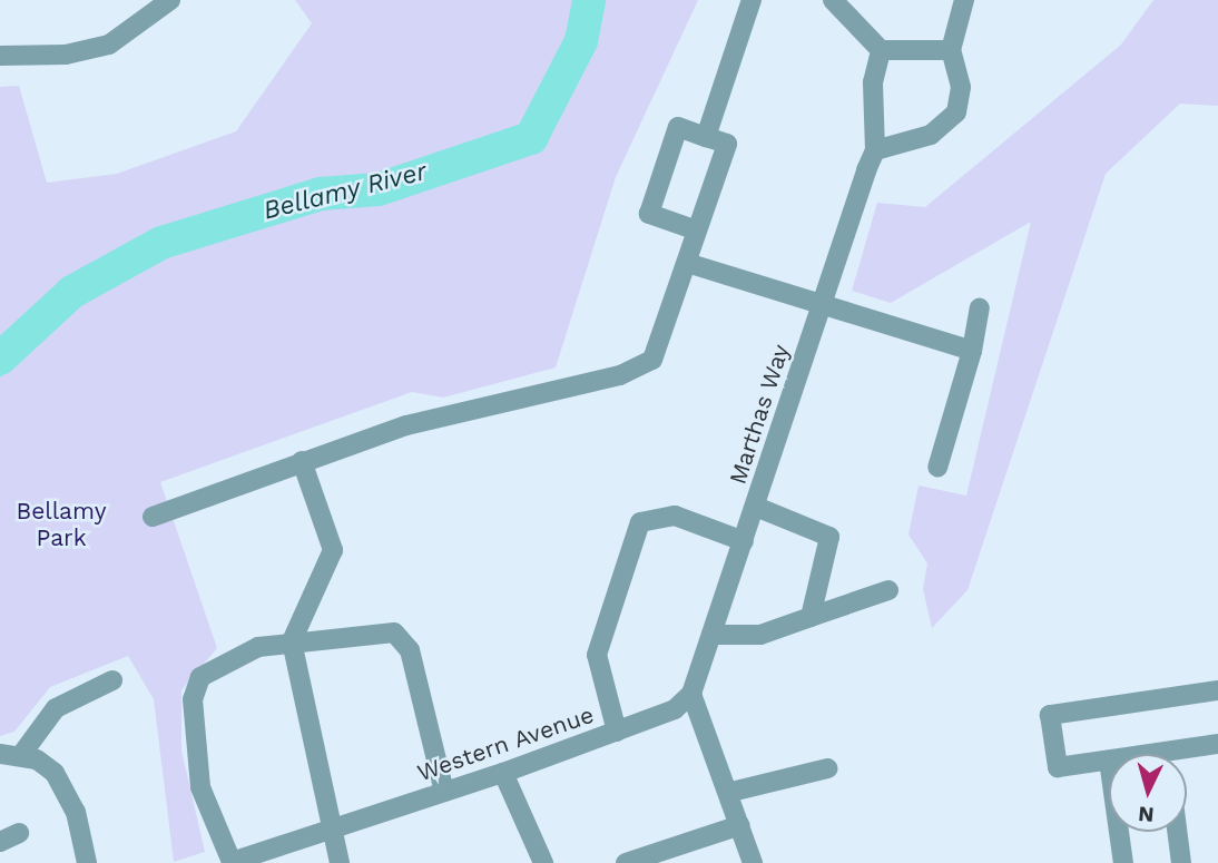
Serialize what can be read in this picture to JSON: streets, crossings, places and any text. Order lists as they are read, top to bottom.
{
  "streets": {
    "street": ["Marthas Way", "Western Avenue"]
  },
  "crossings": [
    ["Marthas Way", "Western Avenue"]
  ],
  "water": ["Bellamy River"],
  "parks": ["Bellamy Park"],
  "north": "bottom"
}
